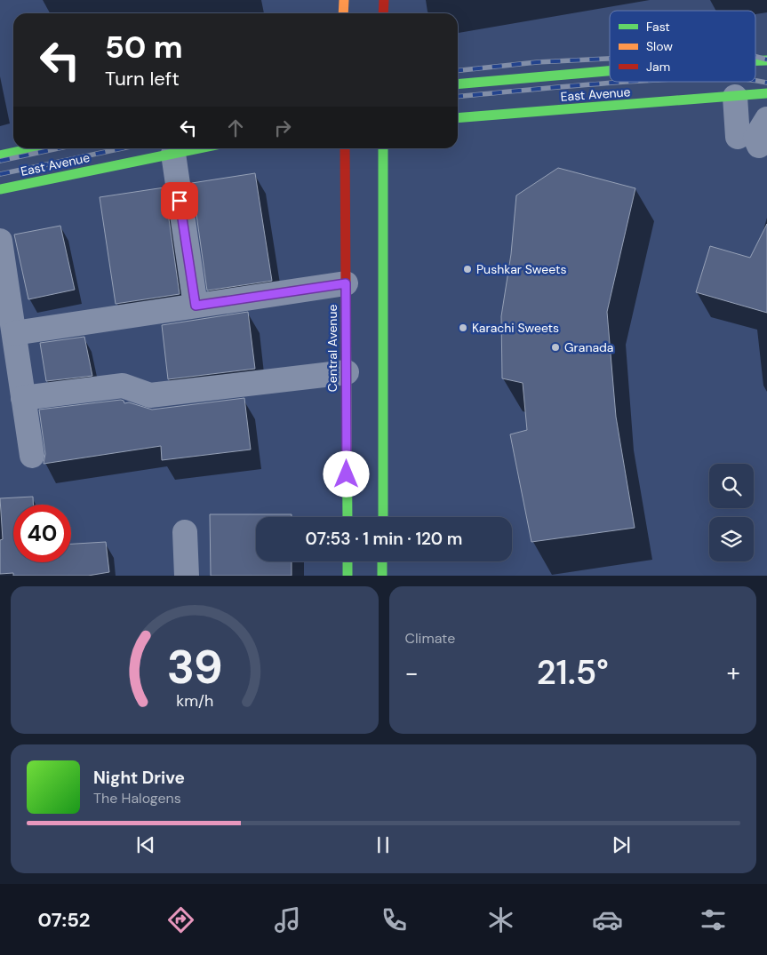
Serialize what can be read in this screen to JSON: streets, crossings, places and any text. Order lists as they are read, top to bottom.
{
  "streets": {
    "main road": ["East Avenue", "Central Avenue"]
  },
  "places": ["Pushkar Sweets", "Karachi Sweets", "Granada"],
  "legend": ["Fast", "Slow", "Jam"],
  "page": {
    "turn": ["50 m", "Turn left"],
    "limit": "40",
    "trip": "07:53 · 1 min · 120 m",
    "tile": "Climate",
    "heat": ["−", "21.5°", "+"],
    "song": ["Night Drive", "The Halogens"],
    "tabs": "07:52",
    "gauge": ["39", "km/h"]
  }
}
